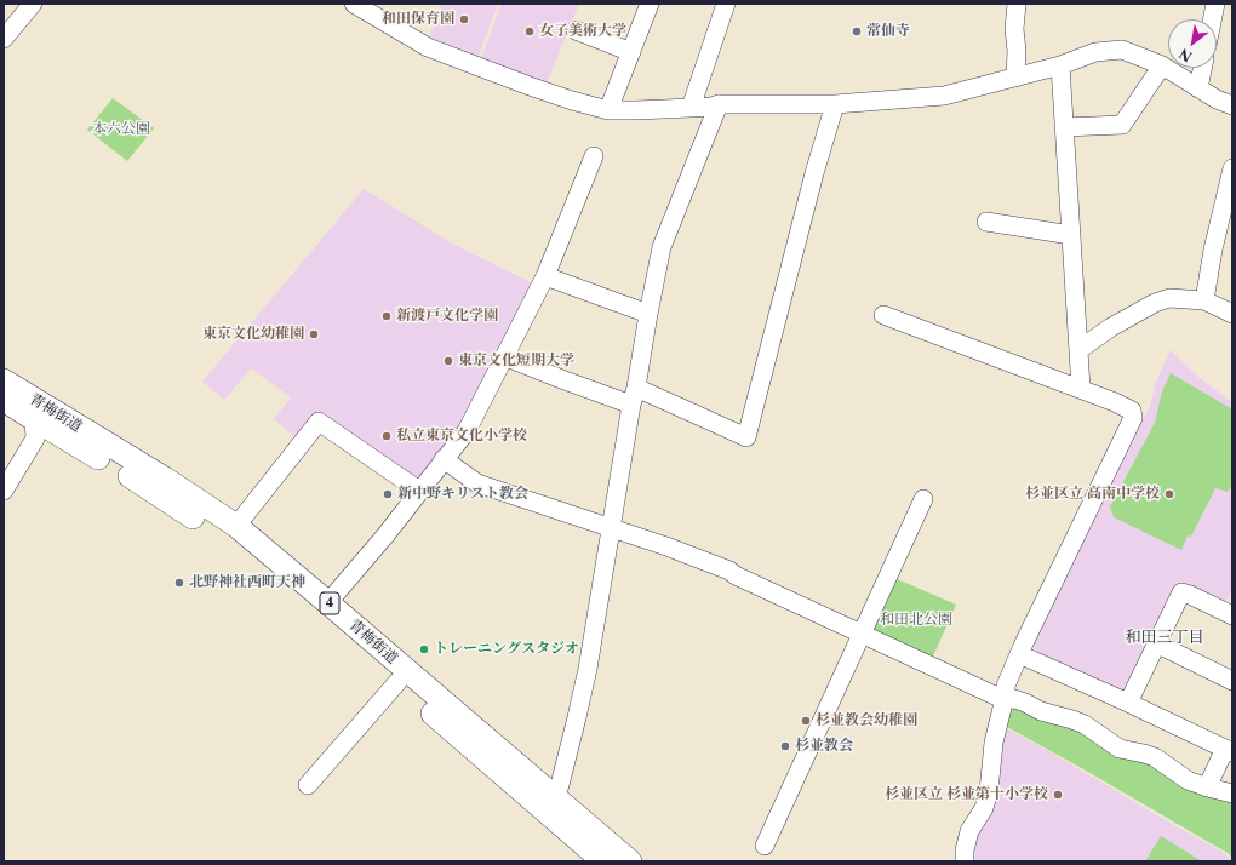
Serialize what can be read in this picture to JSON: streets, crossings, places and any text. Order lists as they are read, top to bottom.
{
  "streets": {
    "main road": ["青梅街道", "4"]
  },
  "districts": ["和田三丁目"],
  "parks": ["本六公園", "和田北公園"],
  "places": [
    "和田保育園",
    "女子美術大学",
    "常仙寺",
    "新渡戸文化学園",
    "東京文化幼稚園",
    "東京文化短期大学",
    "私立東京文化小学校",
    "新中野キリスト教会",
    "杉並区立 高南中学校",
    "北野神社西町天神",
    "トレーニングスタジオ",
    "杉並教会幼稚園",
    "杉並教会",
    "杉並区立 杉並第十小学校"
  ],
  "north": "bottom left"
}
